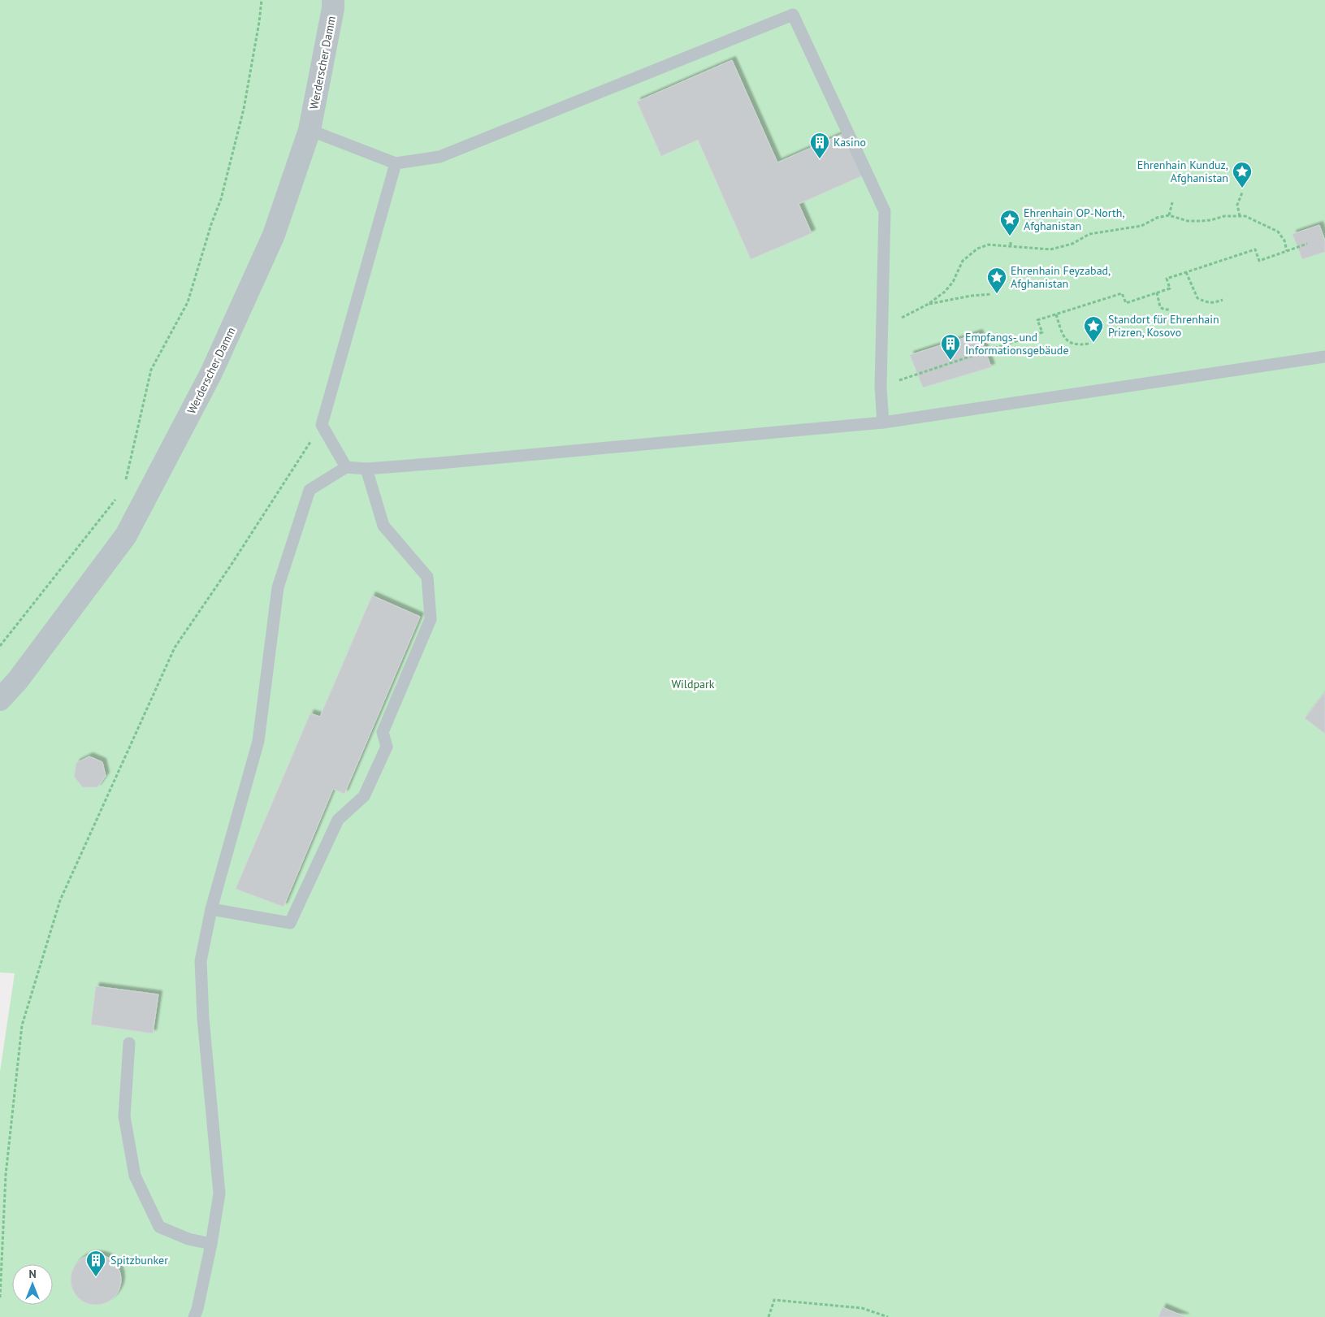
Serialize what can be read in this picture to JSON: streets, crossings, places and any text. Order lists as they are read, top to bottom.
{
  "streets": {
    "street": ["Werderscher Damm"]
  },
  "parks": ["Wildpark"],
  "places": {
    "building": ["Kasino", "Empfangs- und Informationsgebäude", "Spitzbunker"],
    "place": [
      "Ehrenhain Kunduz, Afghanistan",
      "Ehrenhain OP-North, Afghanistan",
      "Ehrenhain Feyzabad, Afghanistan",
      "Standort für Ehrenhain Prizren, Kosovo"
    ]
  },
  "north": "top"
}
